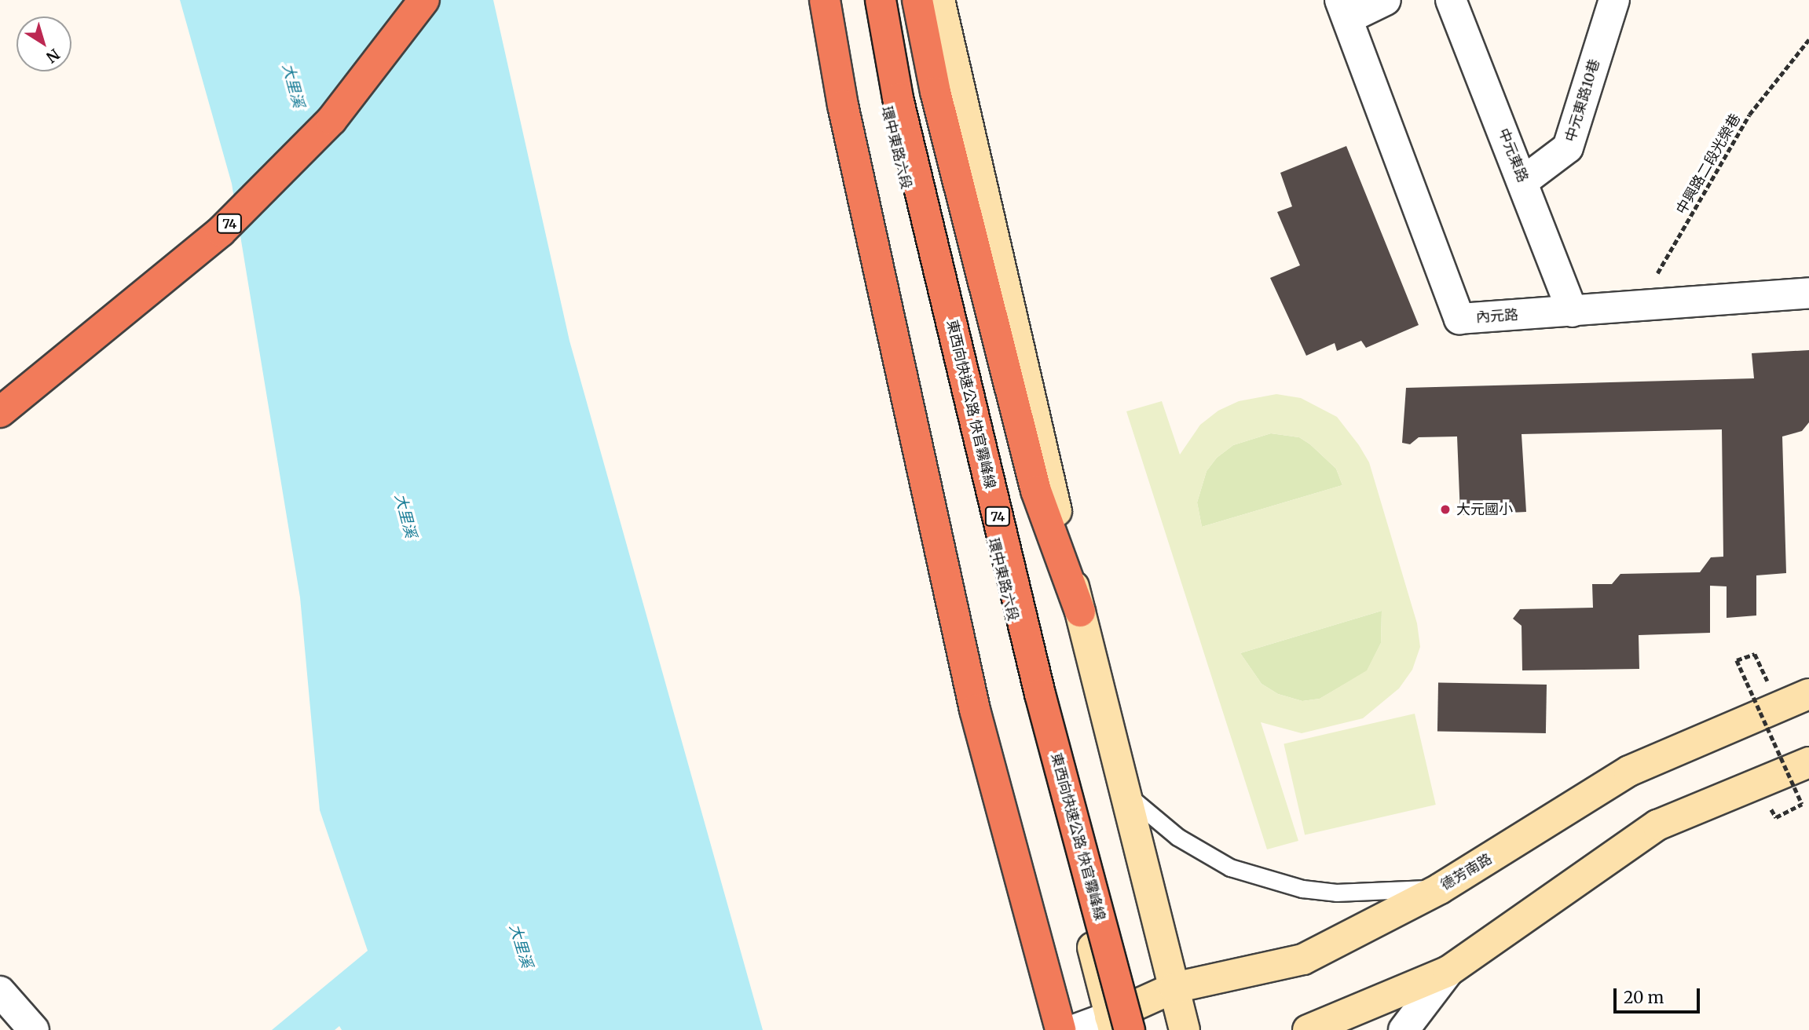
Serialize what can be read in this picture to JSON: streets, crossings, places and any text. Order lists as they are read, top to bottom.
{
  "streets": {
    "highway": ["74", "東西向快速公路 快官霧峰線"],
    "street": [
      "中元東路10巷",
      "環中東路六段",
      "中元東路",
      "內元路",
      "德芳南路"
    ],
    "path": ["中興路二段光榮巷"]
  },
  "crossings": [
    ["中元東路10巷", "中元東路"],
    ["環中東路六段", "東西向快速公路 快官霧峰線"],
    ["環中東路六段", "德芳南路"],
    ["中元東路", "內元路"],
    ["中興路二段光榮巷", "內元路"],
    ["東西向快速公路 快官霧峰線", "德芳南路"]
  ],
  "water": ["大里溪"],
  "places": ["大元國小"],
  "scale_bar": "20 m",
  "north": "bottom right"
}
